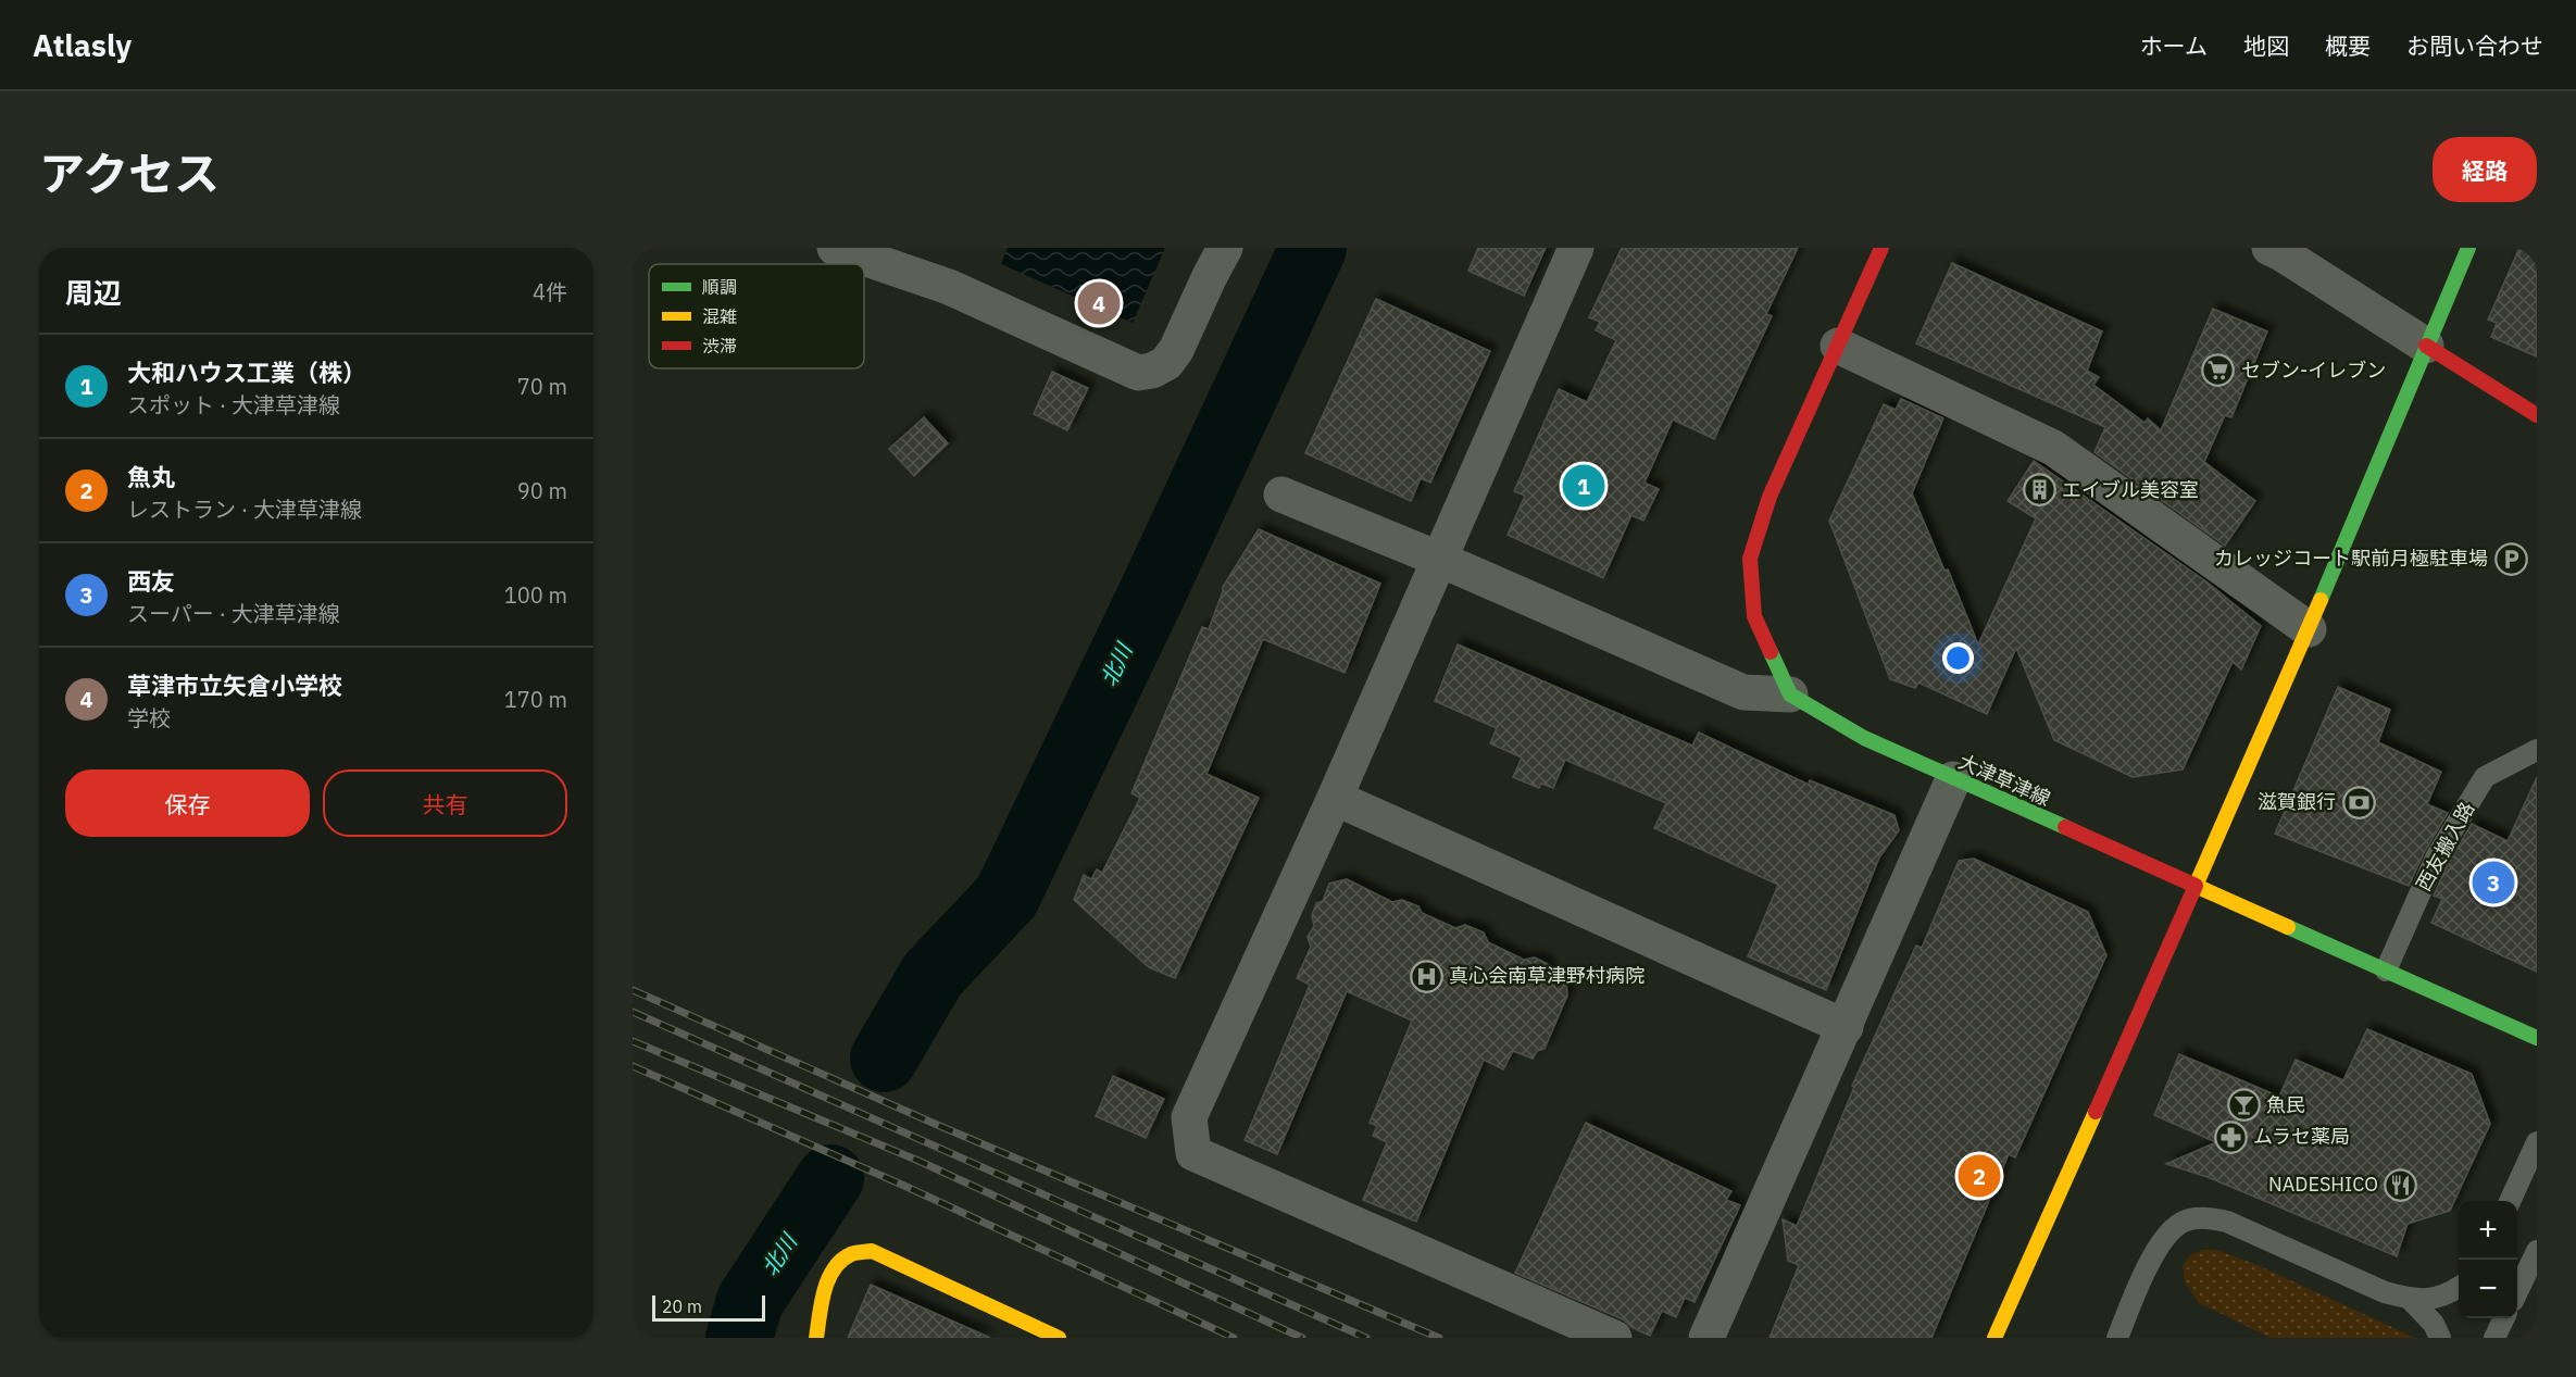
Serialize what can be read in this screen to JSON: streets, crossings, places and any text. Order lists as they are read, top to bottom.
{
  "streets": {
    "street": ["大津草津線"],
    "lane": ["西友搬入路"]
  },
  "crossings": [
    ["大津草津線", "西友搬入路"]
  ],
  "water": ["北川"],
  "places": {
    "supermarket": ["セブン-イレブン"],
    "building": ["エイブル美容室"],
    "parking": ["カレッジコート駅前月極駐車場"],
    "bank": ["滋賀銀行"],
    "hospital": ["真心会南草津野村病院"],
    "bar": ["魚民"],
    "pharmacy": ["ムラセ薬局"],
    "restaurant": ["NADESHICO"]
  },
  "legend": ["順調", "混雑", "渋滞"],
  "scale_bar": "20 m",
  "page": {
    "header": "Atlasly",
    "nav": [
      "ホーム",
      "地図",
      "概要",
      "お問い合わせ"
    ],
    "title": "アクセス",
    "buttons": [
      "経路",
      ["保存", "共有"]
    ],
    "heading": ["周辺", "4件"],
    "pins": [
      "4",
      "1",
      "3",
      "2"
    ],
    "list": [
      {
        "mark": "1",
        "name": "大和ハウス工業（株）",
        "note": "スポット · 大津草津線",
        "value": "70 m"
      },
      {
        "mark": "2",
        "name": "魚丸",
        "note": "レストラン · 大津草津線",
        "value": "90 m"
      },
      {
        "mark": "3",
        "name": "西友",
        "note": "スーパー · 大津草津線",
        "value": "100 m"
      },
      {
        "mark": "4",
        "name": "草津市立矢倉小学校",
        "note": "学校",
        "value": "170 m"
      }
    ],
    "map_buttons": ["+", "−"],
    "scale": "20 m"
  }
}
